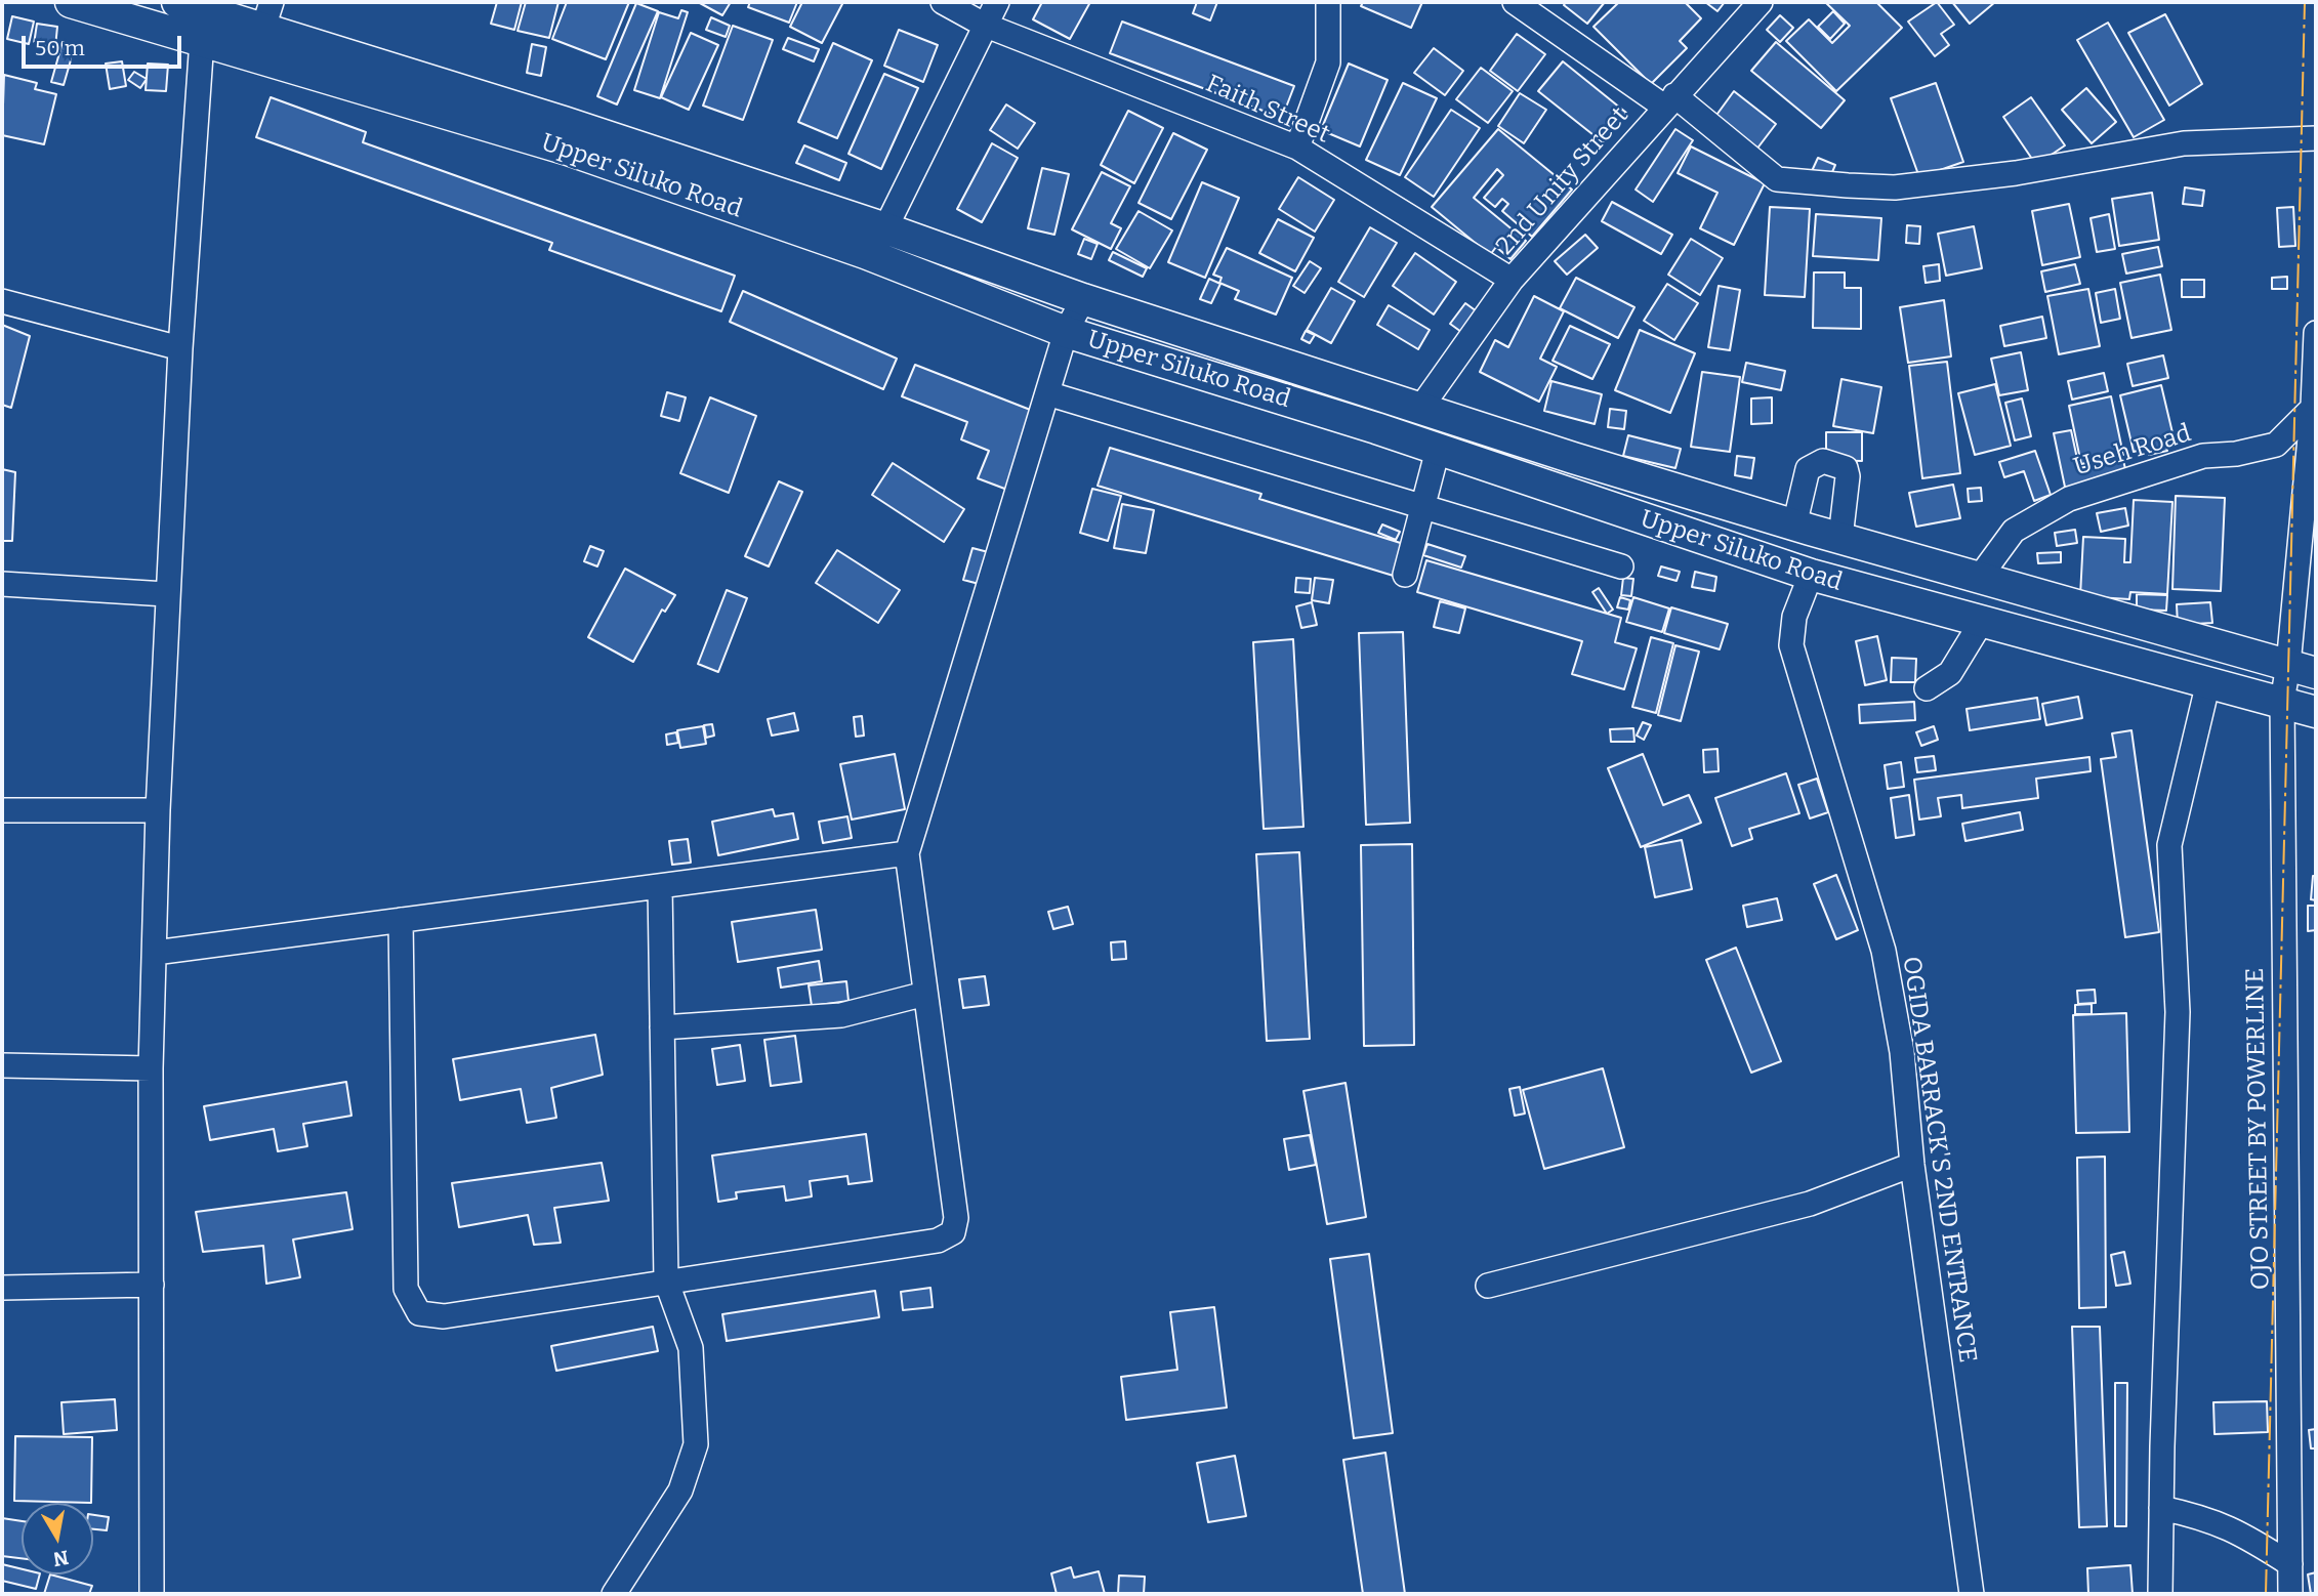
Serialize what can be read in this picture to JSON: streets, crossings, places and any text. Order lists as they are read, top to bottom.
{
  "streets": {
    "main road": ["Upper Siluko Road"],
    "street": [
      "Faith Street",
      "2nd Unity Street",
      "Useh Road",
      "OJO STREET BY POWERLINE",
      "OGIDA BARRACK'S 2ND ENTRANCE"
    ]
  },
  "crossings": [
    ["Faith Street", "2nd Unity Street"],
    ["Upper Siluko Road", "2nd Unity Street"],
    ["Upper Siluko Road", "Useh Road"],
    ["Upper Siluko Road", "OJO STREET BY POWERLINE"],
    ["Upper Siluko Road", "OGIDA BARRACK'S 2ND ENTRANCE"],
    ["Useh Road", "OJO STREET BY POWERLINE"]
  ],
  "scale_bar": "50 m",
  "north": "bottom"
}
